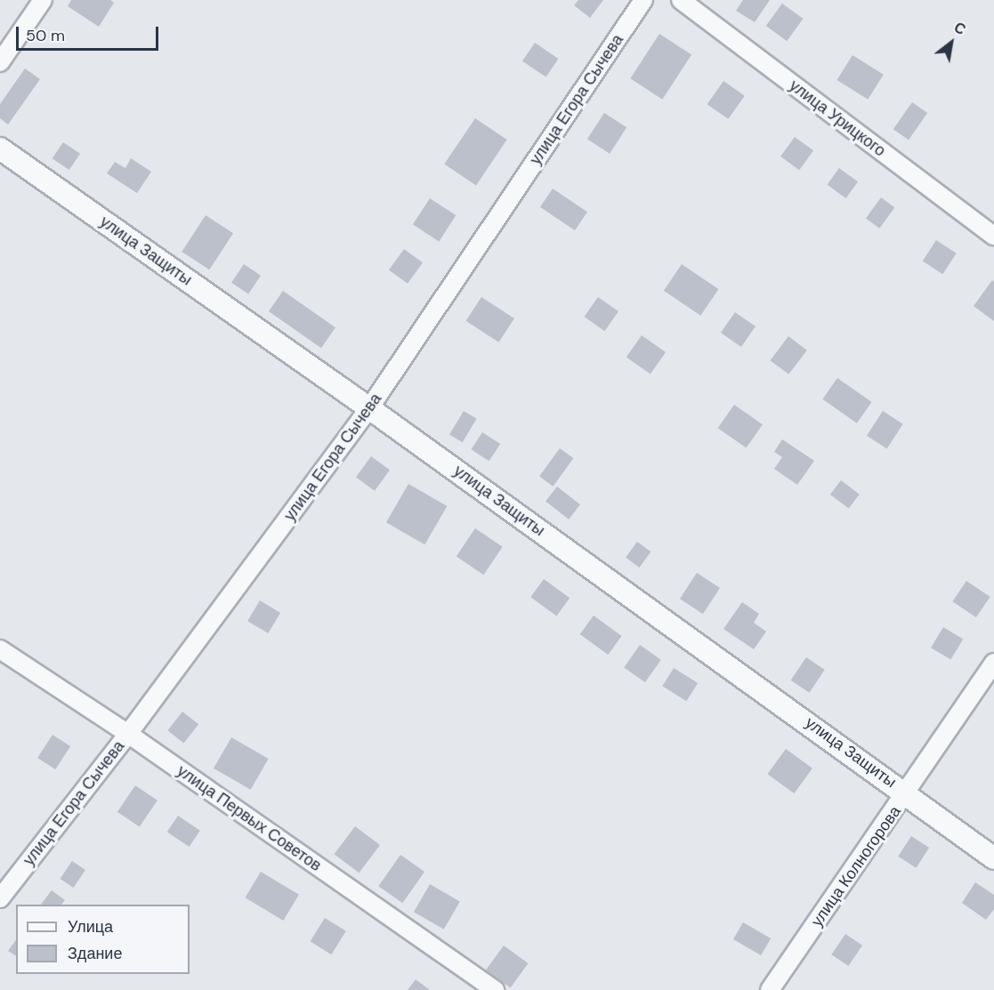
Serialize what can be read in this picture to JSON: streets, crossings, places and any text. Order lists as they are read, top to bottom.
{
  "streets": {
    "street": [
      "улица Егора Сычева",
      "улица Урицкого",
      "улица Защиты",
      "улица Первых Советов",
      "улица Колногорова"
    ]
  },
  "crossings": [
    ["улица Егора Сычева", "улица Защиты"],
    ["улица Егора Сычева", "улица Первых Советов"],
    ["улица Защиты", "улица Колногорова"]
  ],
  "legend": ["Улица", "Здание"],
  "scale_bar": "50 m",
  "north": "top right"
}
